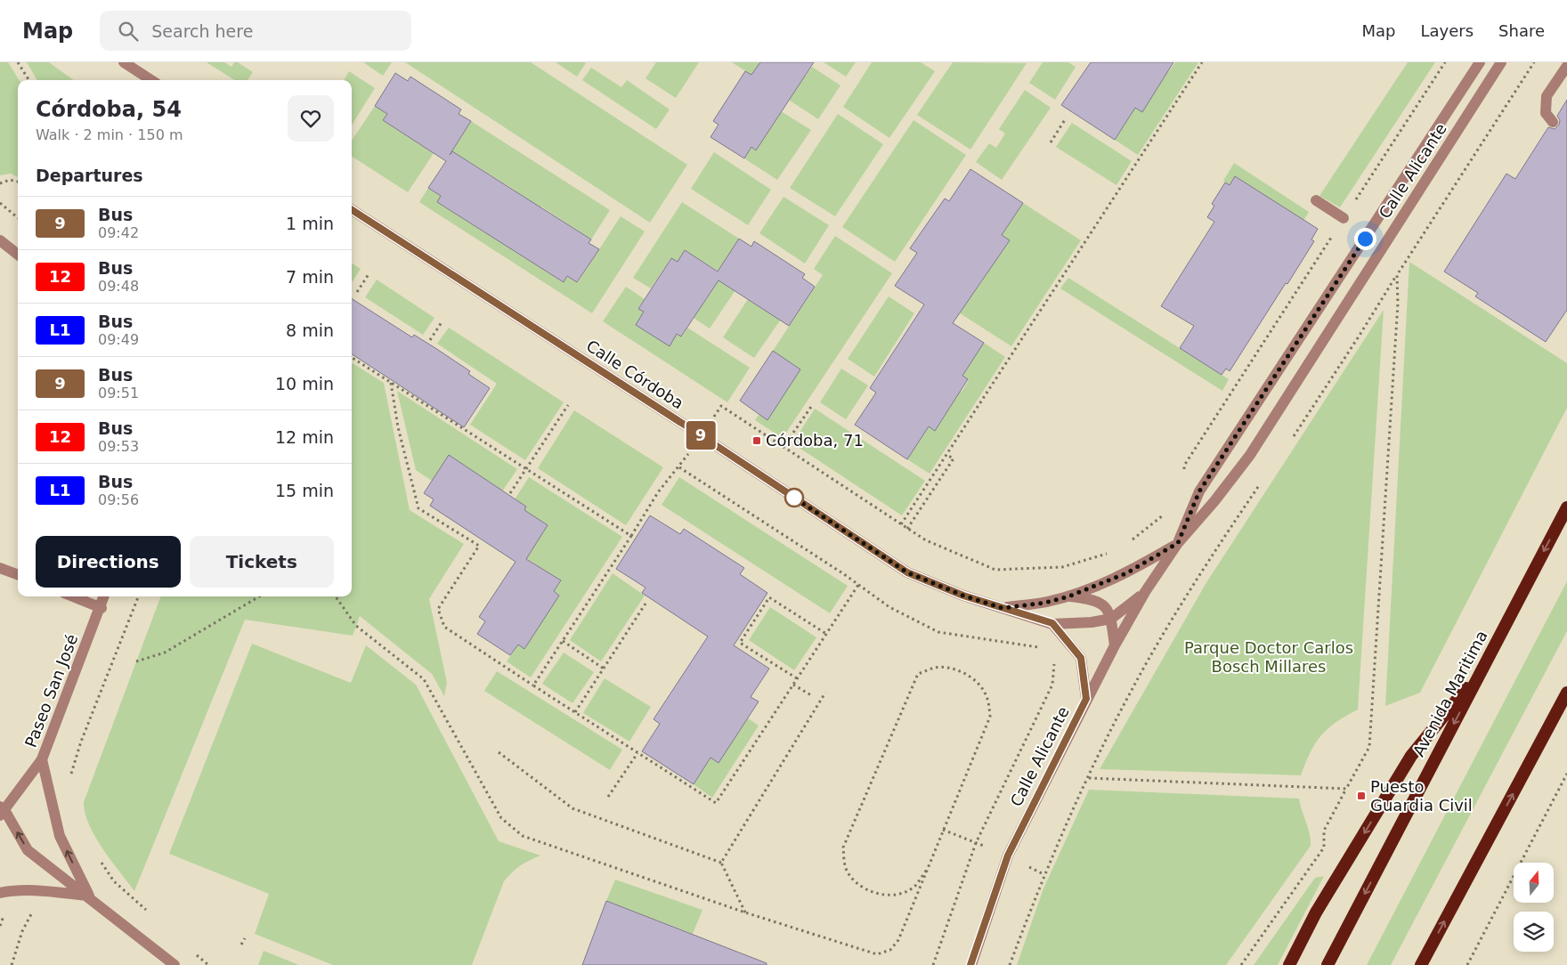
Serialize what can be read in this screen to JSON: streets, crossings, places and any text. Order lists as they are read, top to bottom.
{
  "streets": {
    "highway": ["Avenida Maritima"],
    "street": ["Calle Alicante", "Calle Córdoba", "Paseo San José"]
  },
  "crossings": [
    ["Calle Alicante", "Calle Córdoba"]
  ],
  "parks": ["Parque Doctor Carlos Bosch Millares"],
  "places": {
    "transit": ["Córdoba, 71", "Puesto Guardia Civil"]
  },
  "lines": ["bus line 9"],
  "north": "top",
  "page": {
    "header": "Map",
    "search": "Search here",
    "nav": ["Map", "Layers", "Share"],
    "on_map": "9",
    "heading": [
      ["Córdoba, 54", "Walk · 2 min · 150 m"],
      "Departures"
    ],
    "list": [
      {
        "mark": "9",
        "name": "Bus",
        "note": "09:42",
        "value": "1 min"
      },
      {
        "mark": "12",
        "name": "Bus",
        "note": "09:48",
        "value": "7 min"
      },
      {
        "mark": "L1",
        "name": "Bus",
        "note": "09:49",
        "value": "8 min"
      },
      {
        "mark": "9",
        "name": "Bus",
        "note": "09:51",
        "value": "10 min"
      },
      {
        "mark": "12",
        "name": "Bus",
        "note": "09:53",
        "value": "12 min"
      },
      {
        "mark": "L1",
        "name": "Bus",
        "note": "09:56",
        "value": "15 min"
      }
    ],
    "buttons": ["Directions", "Tickets"]
  }
}
